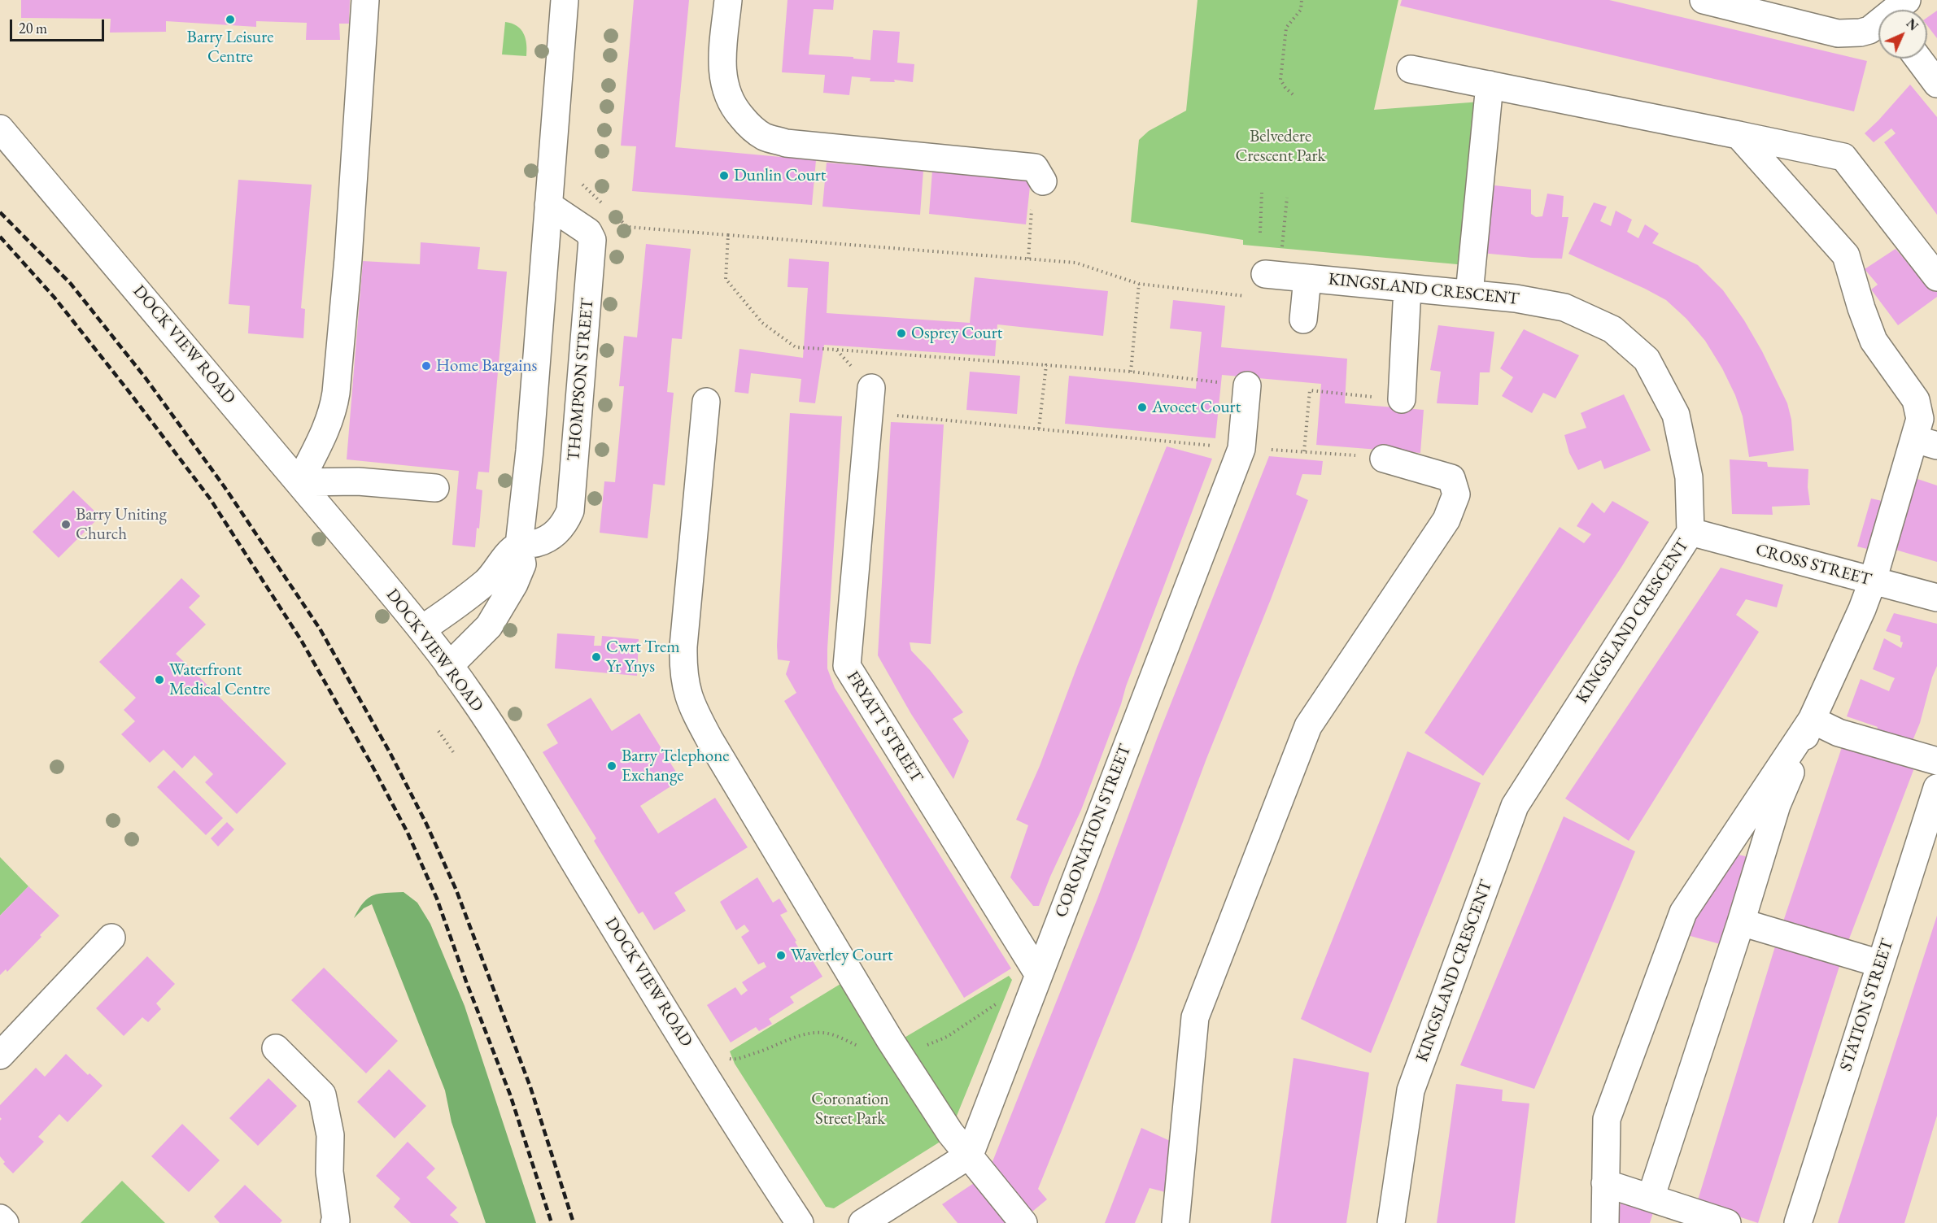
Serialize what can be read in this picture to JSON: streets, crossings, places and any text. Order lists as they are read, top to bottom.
{
  "streets": {
    "street": [
      "KINGSLAND CRESCENT",
      "DOCK VIEW ROAD",
      "THOMPSON STREET",
      "CROSS STREET",
      "FRYATT STREET",
      "CORONATION STREET",
      "STATION STREET"
    ]
  },
  "crossings": [
    ["KINGSLAND CRESCENT", "CROSS STREET"],
    ["FRYATT STREET", "CORONATION STREET"]
  ],
  "parks": ["Belvedere Crescent Park", "Coronation Street Park"],
  "places": [
    "Barry Leisure Centre",
    "Dunlin Court",
    "Osprey Court",
    "Home Bargains",
    "Avocet Court",
    "Barry Uniting Church",
    "Cwrt Trem Yr Ynys",
    "Waterfront Medical Centre",
    "Barry Telephone Exchange",
    "Waverley Court"
  ],
  "scale_bar": "20 m",
  "north": "top right"
}
